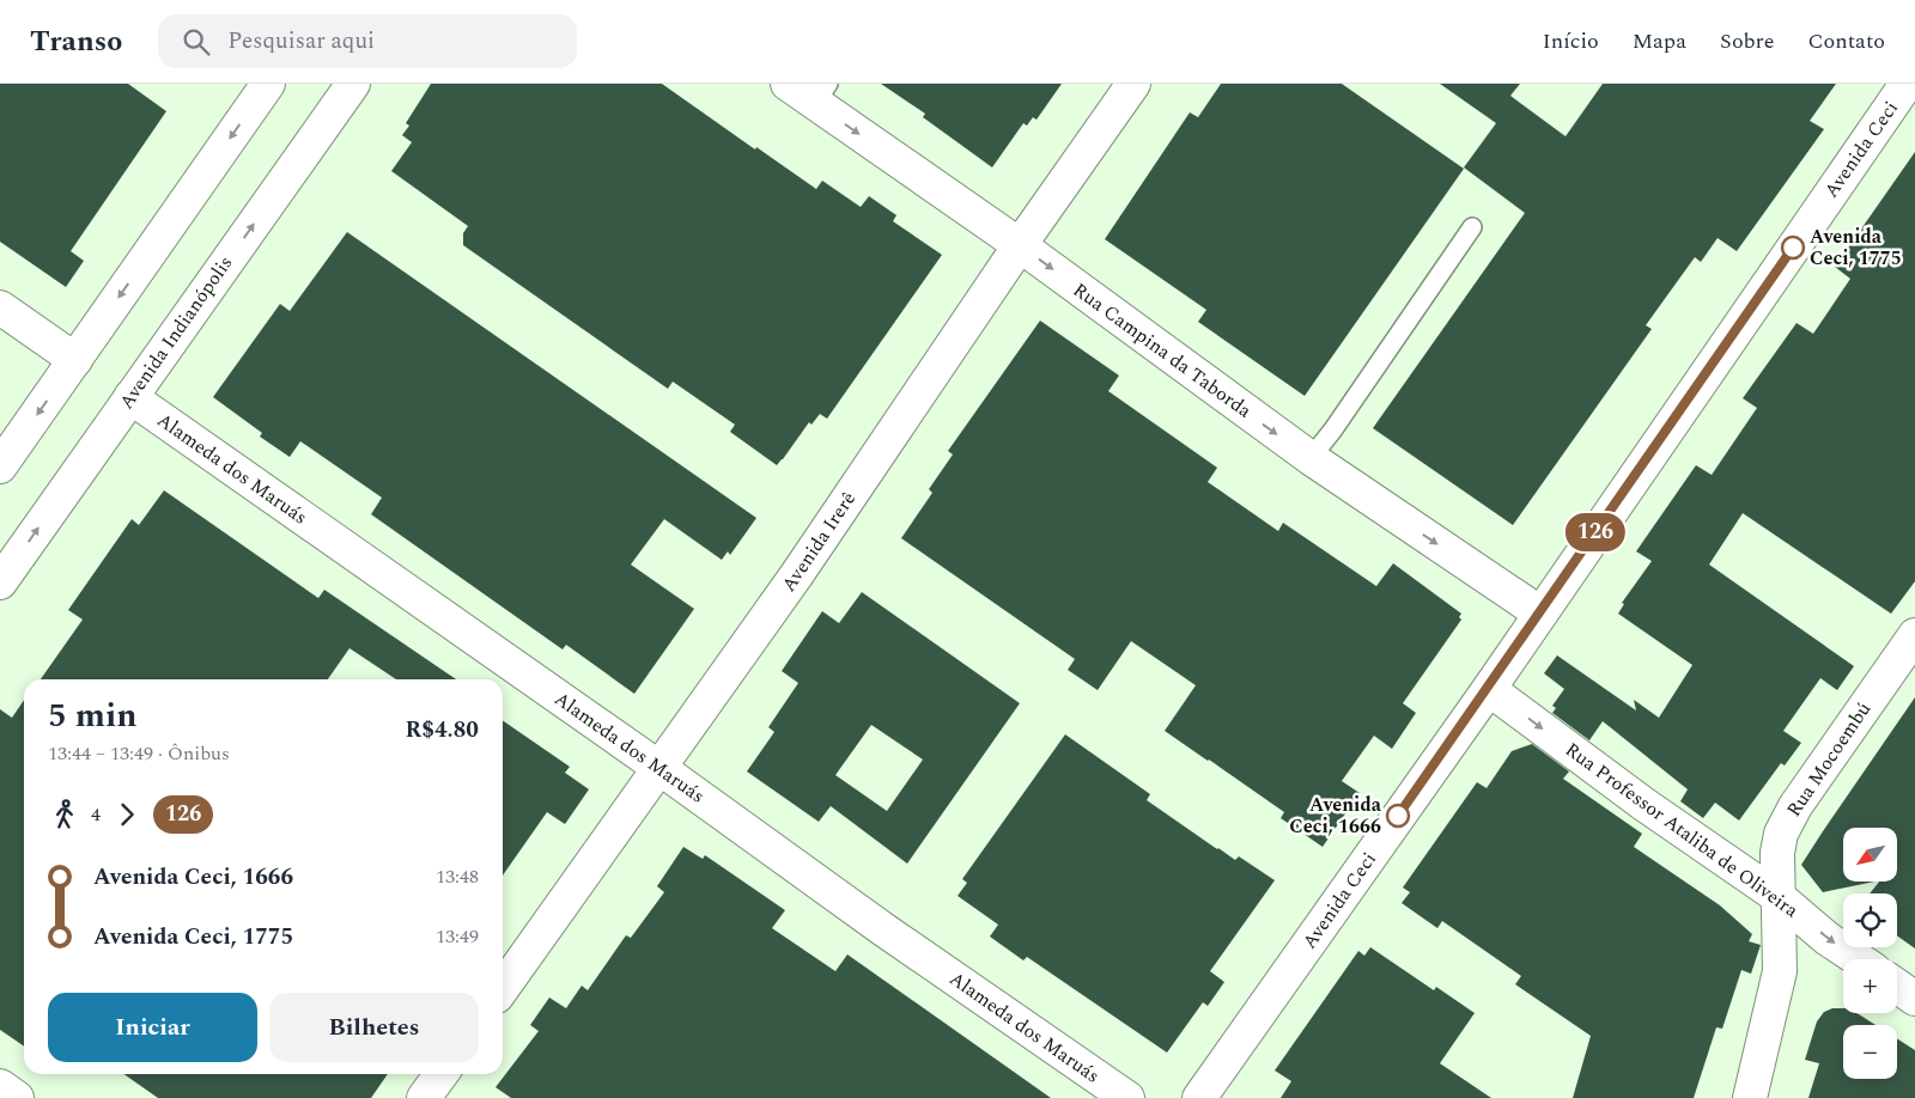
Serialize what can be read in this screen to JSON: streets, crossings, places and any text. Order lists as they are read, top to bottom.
{
  "streets": {
    "street": [
      "Avenida Ceci",
      "Avenida Indianópolis",
      "Rua Campina da Taborda",
      "Alameda dos Maruás",
      "Avenida Irerê",
      "Rua Mocoembú",
      "Rua Professor Ataliba de Oliveira"
    ]
  },
  "crossings": [
    ["Avenida Ceci", "Rua Campina da Taborda"],
    ["Avenida Ceci", "Rua Professor Ataliba de Oliveira"],
    ["Avenida Indianópolis", "Alameda dos Maruás"],
    ["Rua Campina da Taborda", "Avenida Irerê"],
    ["Alameda dos Maruás", "Avenida Irerê"],
    ["Rua Mocoembú", "Rua Professor Ataliba de Oliveira"]
  ],
  "one_way": ["Rua Campina da Taborda", "Rua Professor Ataliba de Oliveira"],
  "places": ["Avenida Ceci, 1775", "Avenida Ceci, 1666"],
  "lines": ["bus line 126"],
  "north": "bottom left",
  "page": {
    "header": "Transo",
    "search": "Pesquisar aqui",
    "nav": [
      "Início",
      "Mapa",
      "Sobre",
      "Contato"
    ],
    "on_map": "126",
    "heading": ["5 min", "13:44 – 13:49 · Ônibus", "R$4.80"],
    "legs": ["4", "126"],
    "map_buttons": ["+", "−"],
    "list": [
      {
        "name": "Avenida Ceci, 1666",
        "value": "13:48"
      },
      {
        "name": "Avenida Ceci, 1775",
        "value": "13:49"
      }
    ],
    "buttons": ["Iniciar", "Bilhetes"]
  }
}
